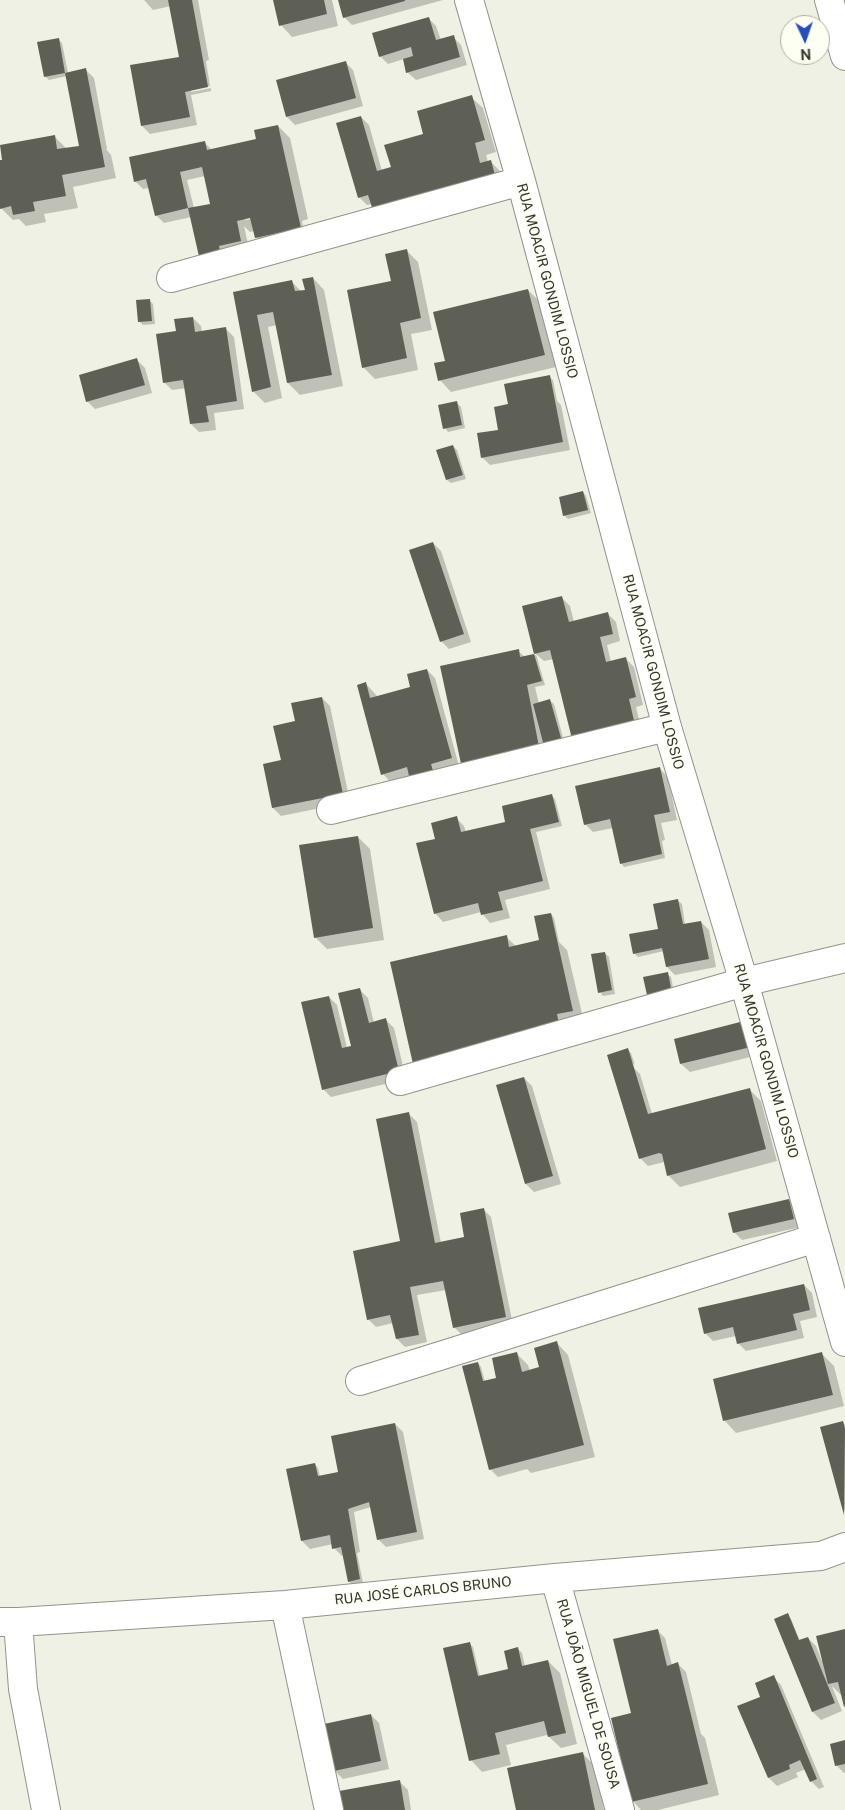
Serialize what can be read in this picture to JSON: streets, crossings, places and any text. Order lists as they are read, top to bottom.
{
  "streets": {
    "street": ["RUA MOACIR GONDIM LOSSIO", "RUA JOSÉ CARLOS BRUNO", "RUA JOÃO MIGUEL DE SOUSA"]
  },
  "crossings": [
    ["RUA JOSÉ CARLOS BRUNO", "RUA JOÃO MIGUEL DE SOUSA"]
  ],
  "north": "bottom"
}
